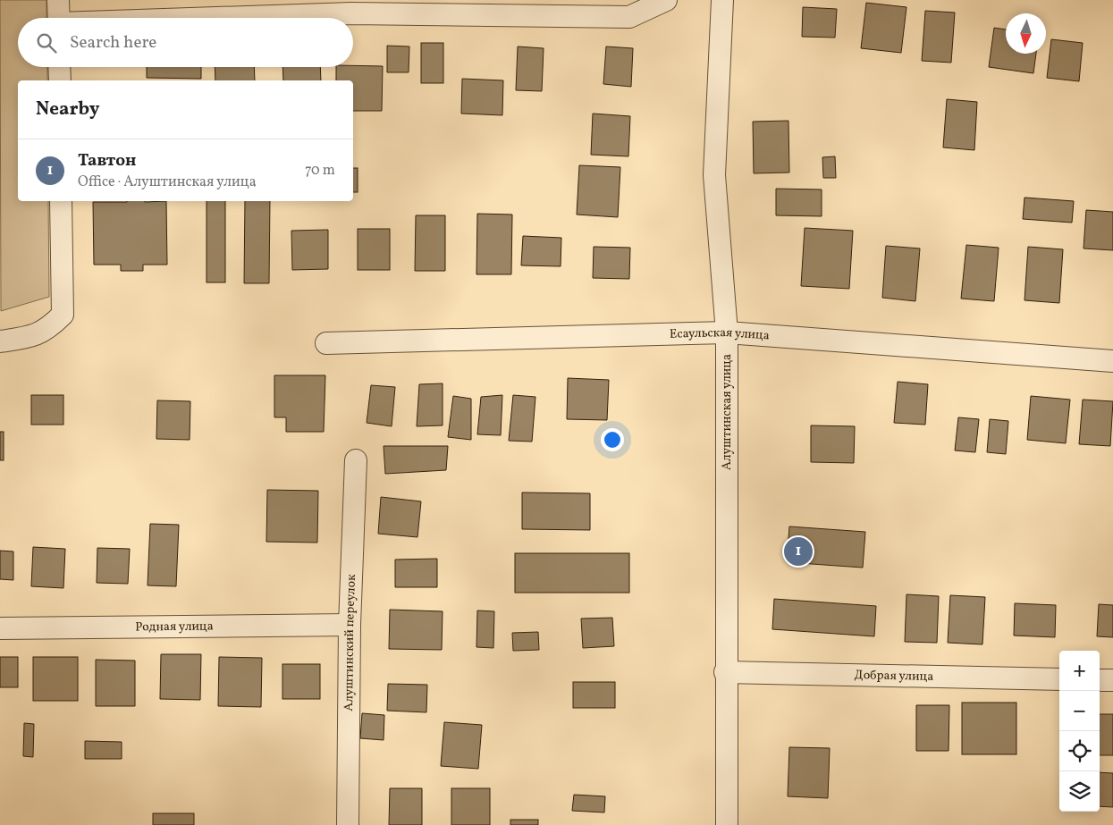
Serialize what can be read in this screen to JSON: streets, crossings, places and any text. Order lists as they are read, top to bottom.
{
  "streets": {
    "street": [
      "Есаульская улица",
      "Алуштинская улица",
      "Родная улица",
      "Алуштинский переулок",
      "Добрая улица"
    ]
  },
  "crossings": [
    ["Есаульская улица", "Алуштинская улица"],
    ["Алуштинская улица", "Добрая улица"],
    ["Родная улица", "Алуштинский переулок"]
  ],
  "north": "bottom",
  "page": {
    "search": "Search here",
    "heading": "Nearby",
    "list": [
      {
        "mark": "1",
        "name": "Тавтон",
        "note": "Office · Алуштинская улица",
        "value": "70 m"
      }
    ],
    "pins": "1",
    "map_buttons": ["+", "−"]
  }
}
